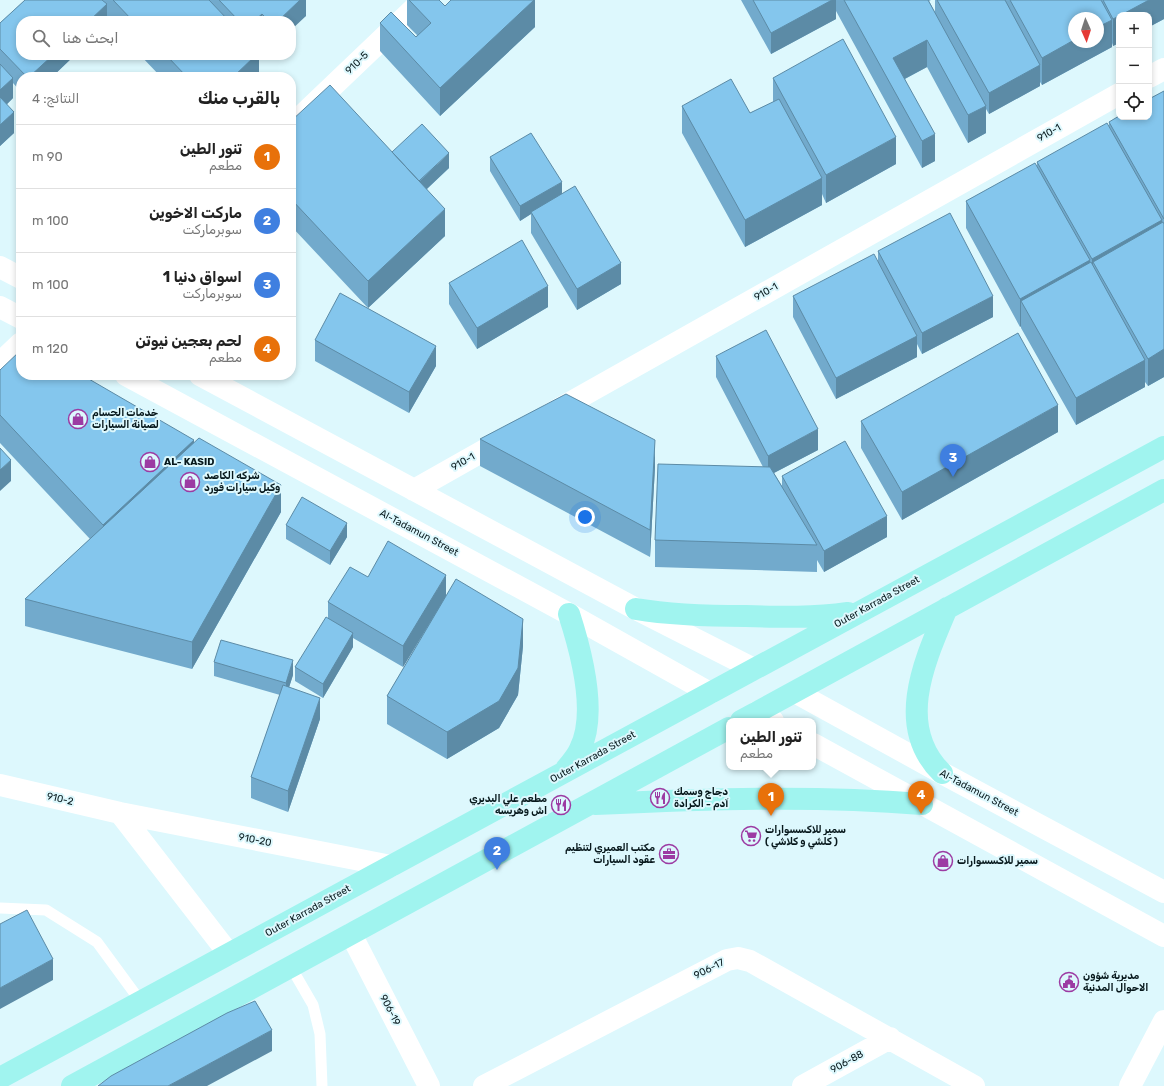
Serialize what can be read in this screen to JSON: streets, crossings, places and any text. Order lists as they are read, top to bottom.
{
  "streets": {
    "main road": ["Outer Karrada Street"],
    "street": [
      "910-5",
      "910-1",
      "Al-Tadamun Street",
      "910-2",
      "910-20",
      "906-17",
      "906-19",
      "906-88"
    ]
  },
  "crossings": [
    ["Al-Tadamun Street", "Outer Karrada Street"],
    ["Outer Karrada Street", "910-20"],
    ["910-2", "910-20"],
    ["906-17", "906-88"]
  ],
  "places": {
    "shop": [
      "خدمات الحسام لصيانة السيارات",
      "AL- KASID",
      "شركه الكاصد وكيل سيارات فورد",
      "سمير للاكسسوارات"
    ],
    "restaurant": ["دجاج وسمك آدم - الكرادة", "مطعم علي البديري اش وهريسه"],
    "supermarket": ["سمير للاكسسوارات ( كلشي و كلاشي )"],
    "office": ["مكتب العميري لتنظيم عقود السيارات"],
    "public building": ["مديرية شؤون الاحوال المدنية"]
  },
  "north": "bottom",
  "page": {
    "map_buttons": ["+", "−"],
    "search": "ابحث هنا",
    "heading": ["بالقرب منك", "النتائج: 4"],
    "list": [
      {
        "mark": "1",
        "name": "تنور الطين",
        "note": "مطعم",
        "value": "90 m"
      },
      {
        "mark": "2",
        "name": "ماركت الاخوين",
        "note": "سوبرماركت",
        "value": "100 m"
      },
      {
        "mark": "3",
        "name": "اسواق دنيا 1",
        "note": "سوبرماركت",
        "value": "100 m"
      },
      {
        "mark": "4",
        "name": "لحم بعجين نيوتن",
        "note": "مطعم",
        "value": "120 m"
      }
    ],
    "pins": [
      "3",
      "4",
      "1",
      "2"
    ],
    "popup": ["تنور الطين", "مطعم"]
  }
}
